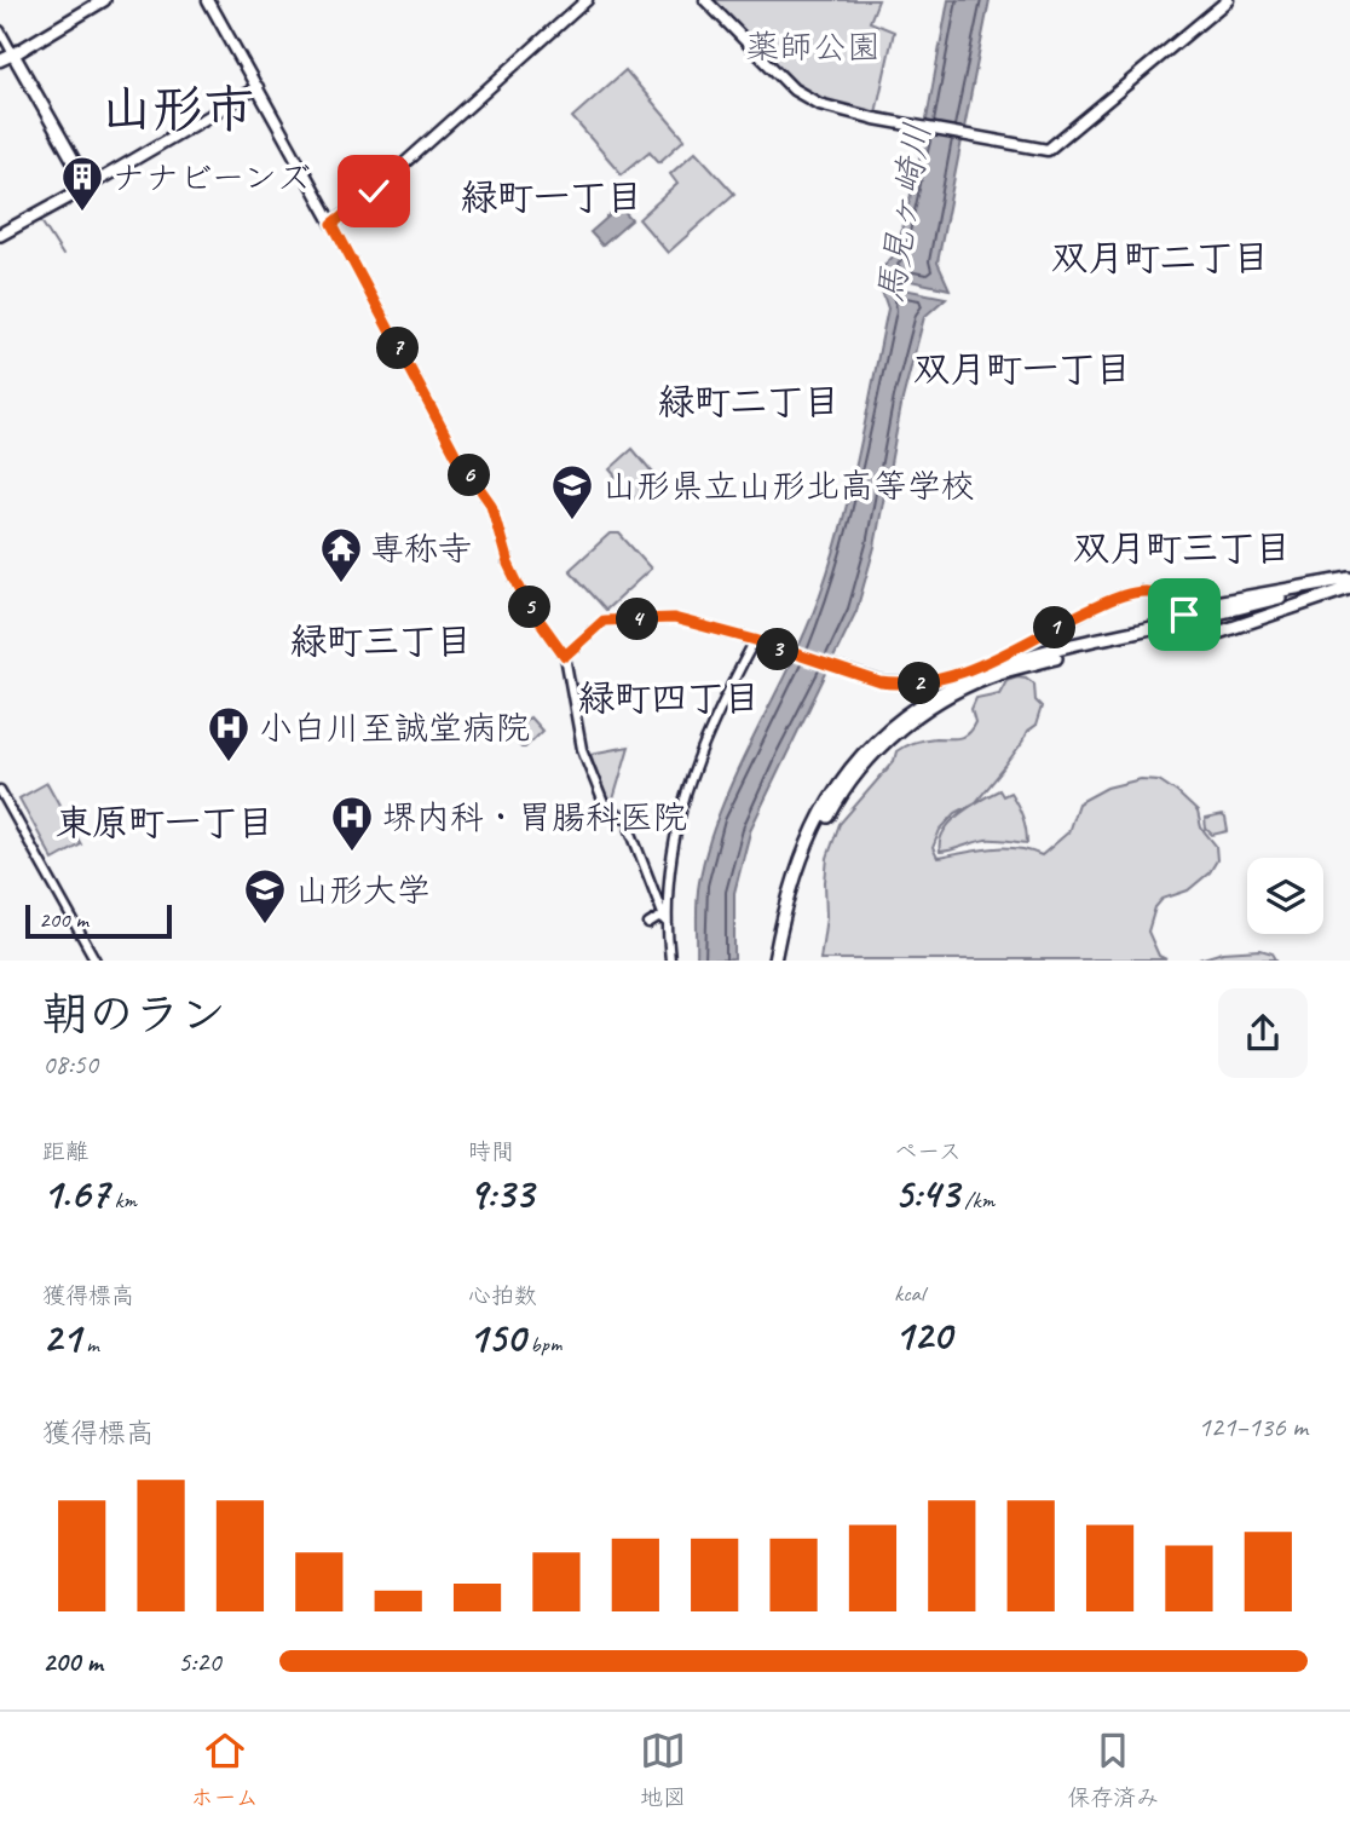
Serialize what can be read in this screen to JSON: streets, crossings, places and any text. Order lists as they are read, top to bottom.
{
  "districts": [
    "山形市",
    "緑町一丁目",
    "双月町二丁目",
    "双月町一丁目",
    "緑町二丁目",
    "双月町三丁目",
    "緑町三丁目",
    "緑町四丁目",
    "東原町一丁目"
  ],
  "water": ["馬見ヶ崎川"],
  "parks": ["薬師公園"],
  "places": {
    "building": ["ナナビーンズ"],
    "school or university": ["山形県立山形北高等学校", "山形大学"],
    "temple": ["専称寺"],
    "hospital": ["小白川至誠堂病院", "堺内科・胃腸科医院"]
  },
  "scale_bar": "200 m",
  "page": {
    "pins": [
      "7",
      "6",
      "5",
      "4",
      "1",
      "3",
      "2"
    ],
    "scale": "200 m",
    "heading": ["朝のラン", "08:50"],
    "stats": [
      ["距離", "1.67 km"],
      ["時間", "9:33"],
      ["ペース", "5:43 /km"],
      ["獲得標高", "21 m"],
      ["心拍数", "150 bpm"],
      ["kcal", "120"]
    ],
    "chart": ["獲得標高", "121–136 m"],
    "list": [
      {
        "name": "200 m",
        "note": "5:20"
      }
    ],
    "tabs": ["ホーム", "地図", "保存済み"]
  }
}
